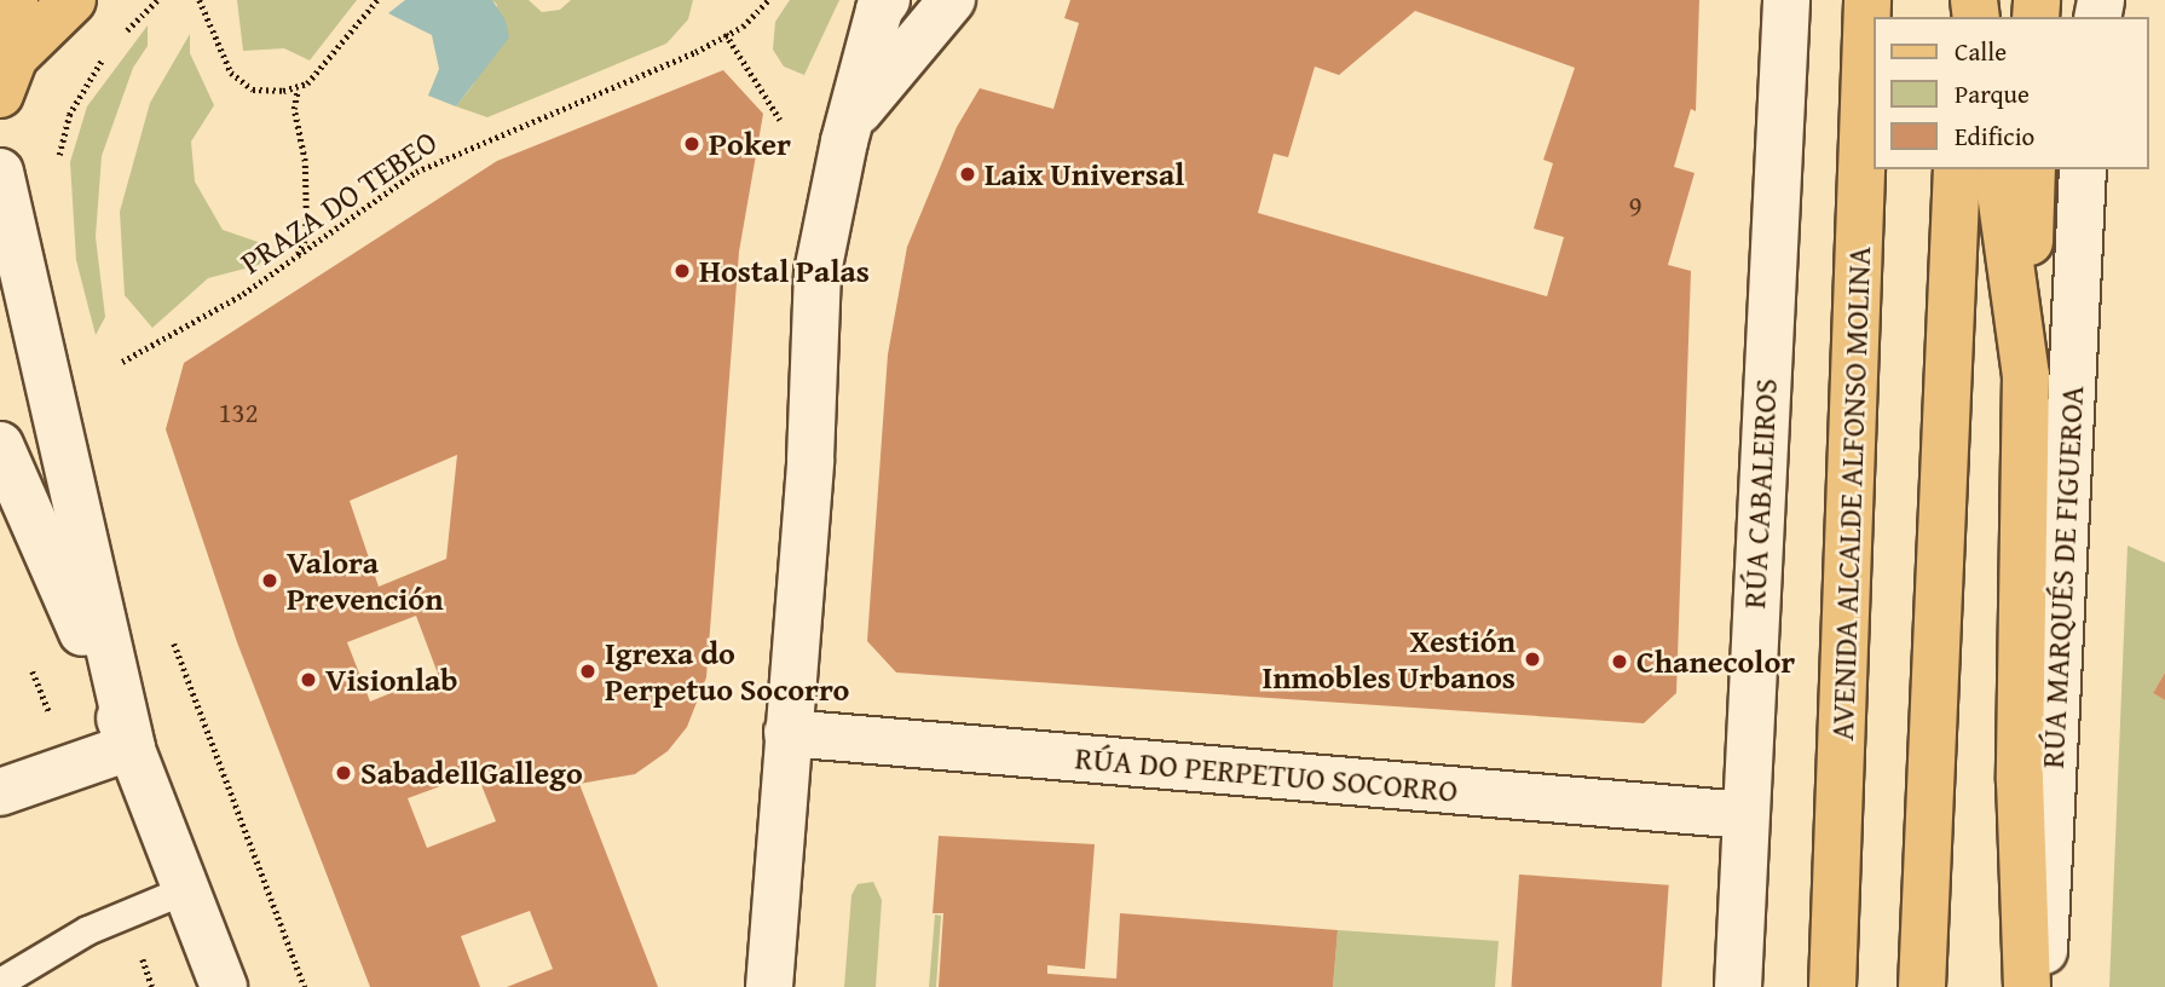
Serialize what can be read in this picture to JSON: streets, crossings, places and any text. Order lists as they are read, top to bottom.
{
  "streets": {
    "main road": ["AVENIDA ALCALDE ALFONSO MOLINA"],
    "street": ["RÚA CABALEIROS", "RÚA MARQUÉS DE FIGUEROA", "RÚA DO PERPETUO SOCORRO"],
    "path": ["PRAZA DO TEBEO"]
  },
  "crossings": [
    ["RÚA CABALEIROS", "RÚA DO PERPETUO SOCORRO"]
  ],
  "places": [
    "Poker",
    "Laix Universal",
    "Hostal Palas",
    "Valora Prevención",
    "Xestión Inmobles Urbanos",
    "Chanecolor",
    "Igrexa do Perpetuo Socorro",
    "Visionlab",
    "SabadellGallego"
  ],
  "house_numbers": ["9", "132"],
  "legend": ["Calle", "Parque", "Edificio"]
}
